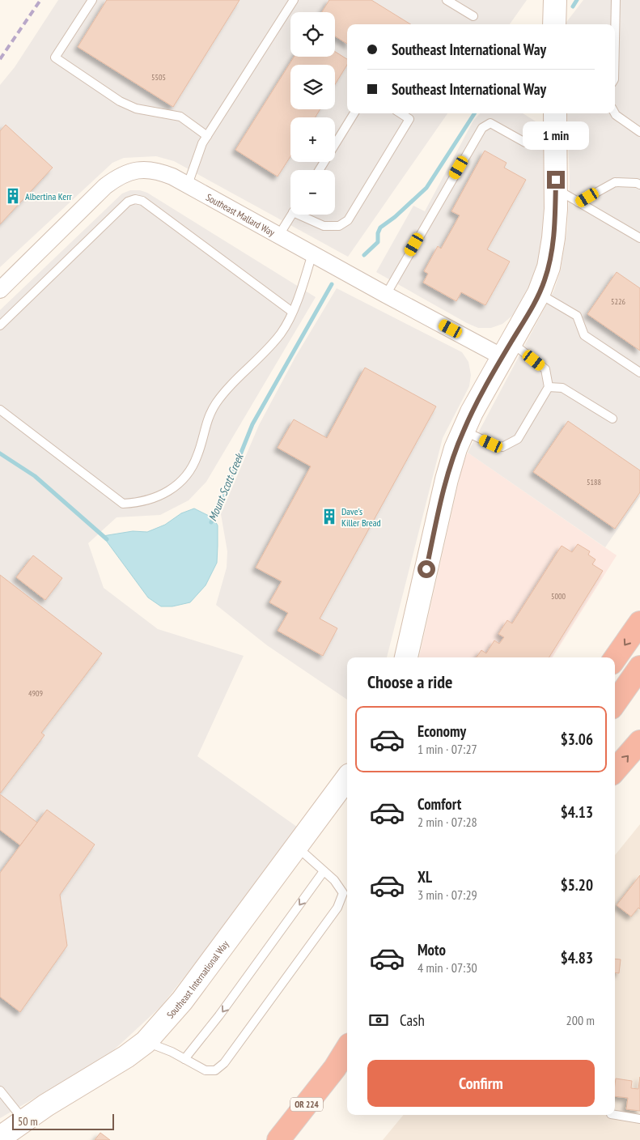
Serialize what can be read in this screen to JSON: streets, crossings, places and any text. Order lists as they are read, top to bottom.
{
  "streets": {
    "highway": ["OR 224"],
    "street": ["Southeast Mallard Way", "Southeast International Way"]
  },
  "water": ["Mount Scott Creek"],
  "places": {
    "building": ["Albertina Kerr", "Dave's Killer Bread"]
  },
  "house_numbers": [
    "5505",
    "5226",
    "5188",
    "5000",
    "4909"
  ],
  "scale_bar": "50 m",
  "page": {
    "map_buttons": ["+", "−"],
    "banner": ["Southeast International Way", "Southeast International Way"],
    "bubble": "1 min",
    "heading": "Choose a ride",
    "list": [
      {
        "name": "Economy",
        "note": "1 min · 07:27",
        "value": "$3.06"
      },
      {
        "name": "Comfort",
        "note": "2 min · 07:28",
        "value": "$4.13"
      },
      {
        "name": "XL",
        "note": "3 min · 07:29",
        "value": "$5.20"
      },
      {
        "name": "Moto",
        "note": "4 min · 07:30",
        "value": "$4.83"
      }
    ],
    "pay": ["Cash", "200 m"],
    "buttons": "Confirm",
    "scale": "50 m"
  }
}
